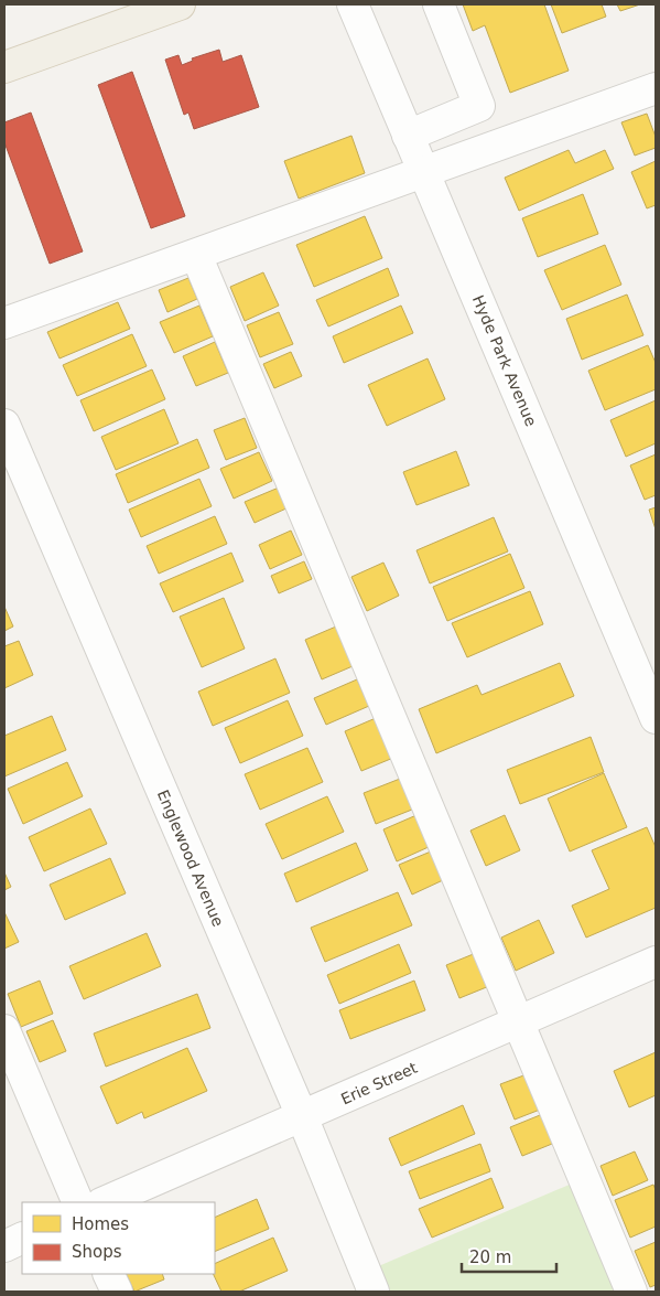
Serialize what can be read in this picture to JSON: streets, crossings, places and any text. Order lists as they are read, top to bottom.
{
  "streets": {
    "street": ["Hyde Park Avenue", "Englewood Avenue", "Erie Street"]
  },
  "crossings": [
    ["Englewood Avenue", "Erie Street"]
  ],
  "legend": ["Homes", "Shops"],
  "scale_bar": "20 m"
}
